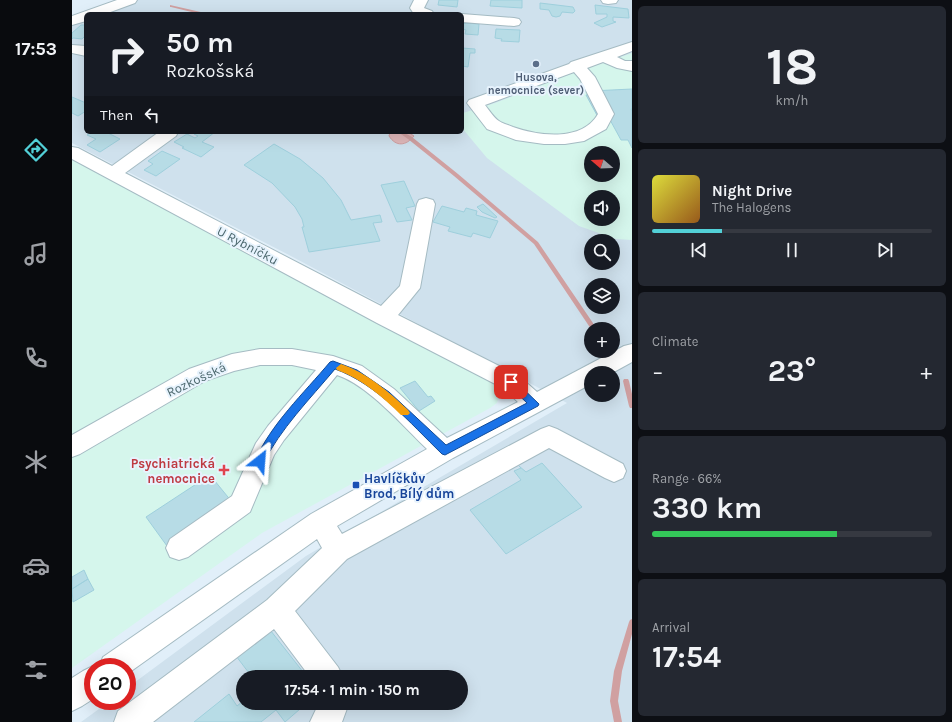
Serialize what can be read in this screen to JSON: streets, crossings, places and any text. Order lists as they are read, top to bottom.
{
  "streets": {
    "street": ["U Rybníčku", "Rozkošská"]
  },
  "places": {
    "other": ["Husova, nemocnice (sever)"],
    "health": ["Psychiatrická nemocnice"],
    "transit": ["Havlíčkův Brod, Bílý dům"]
  },
  "north": "left",
  "page": {
    "tabs": "17:53",
    "tile": [
      ["18", "km/h"],
      "Climate",
      ["Range · 66%", "330 km"],
      ["Arrival", "17:54"]
    ],
    "turn": ["50 m", "Rozkošská"],
    "then": "Then",
    "map_buttons": ["+", "−"],
    "song": ["Night Drive", "The Halogens"],
    "heat": ["−", "23°", "+"],
    "limit": "20",
    "trip": "17:54 · 1 min · 150 m"
  }
}
